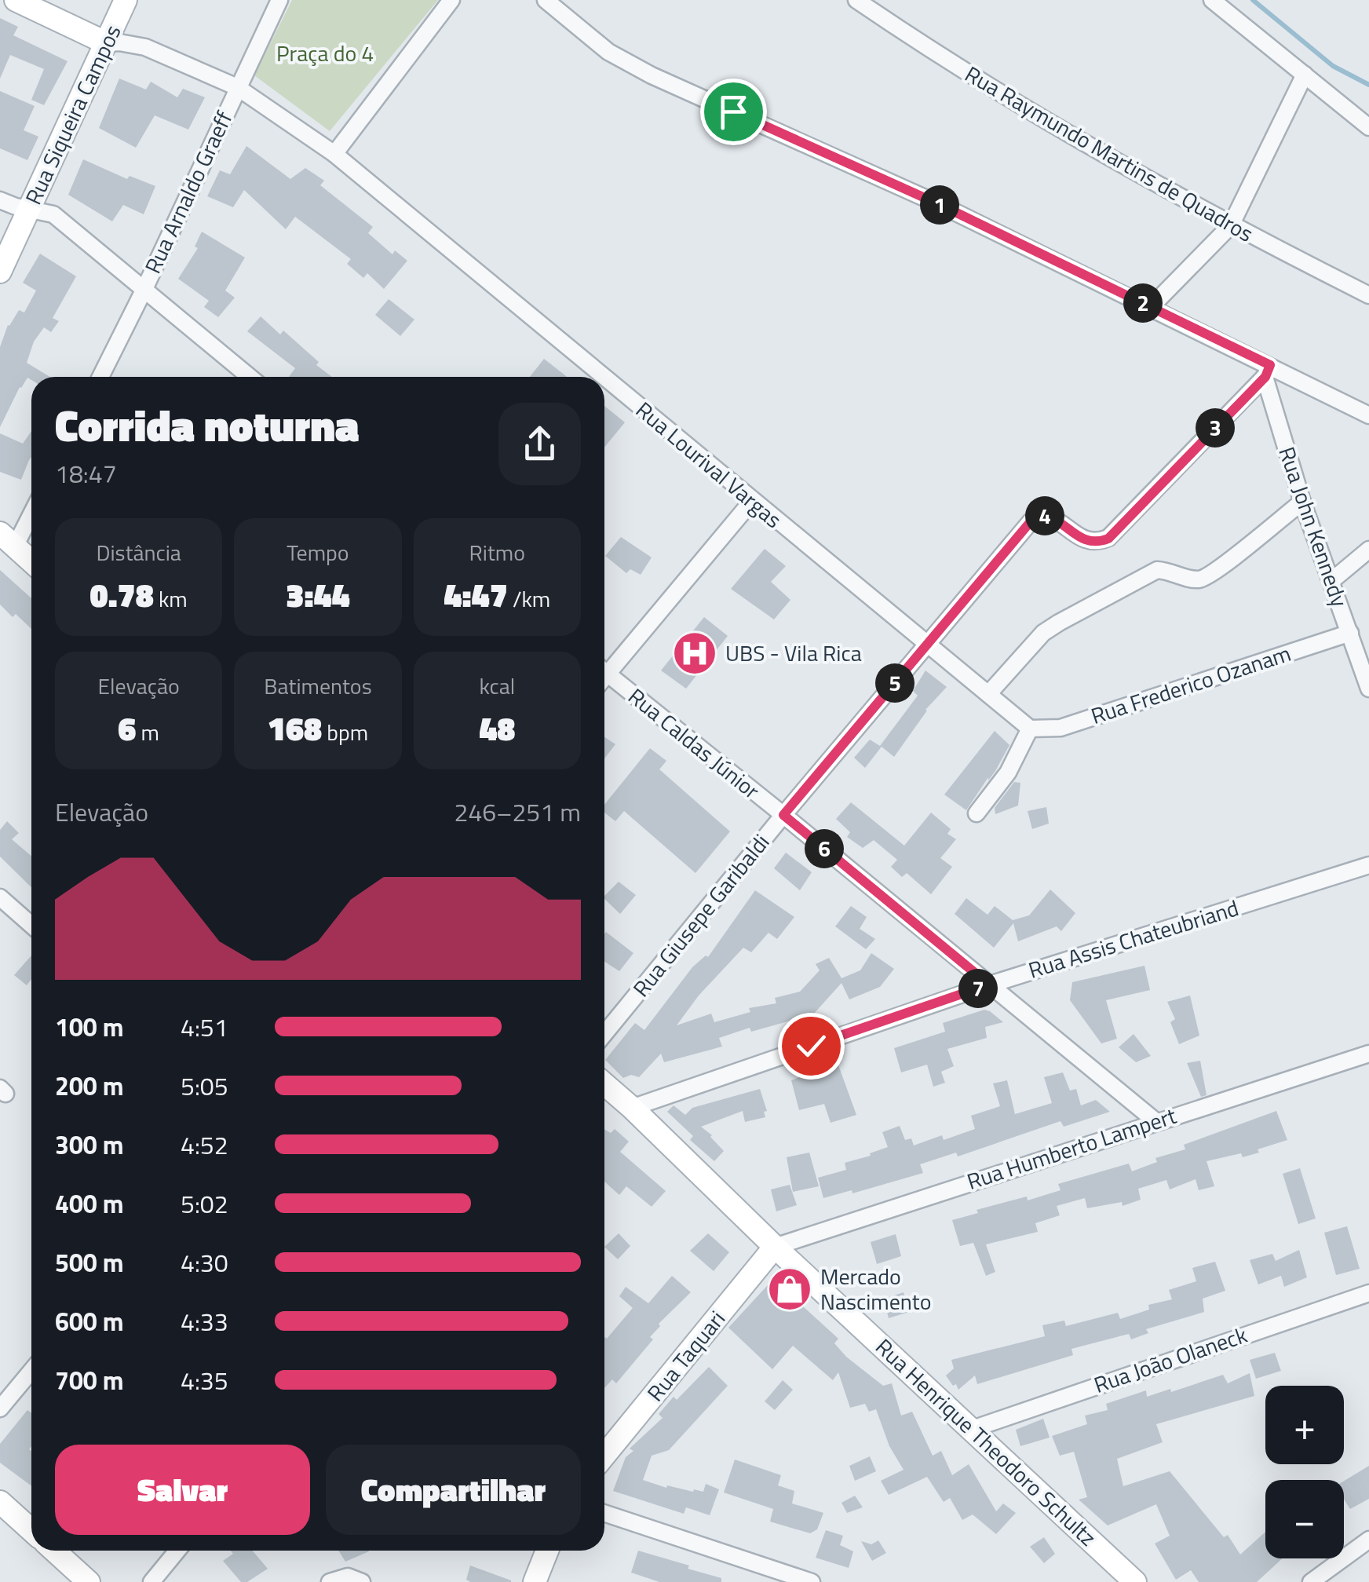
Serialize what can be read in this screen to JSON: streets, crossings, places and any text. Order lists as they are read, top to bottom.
{
  "streets": {
    "street": [
      "Rua Siqueira Campos",
      "Rua Raymundo Martins de Quadros",
      "Rua Arnaldo Graeff",
      "Rua Lourival Vargas",
      "Rua John Kennedy",
      "Rua Frederico Ozanam",
      "Rua Caldas Júnior",
      "Rua Giusepe Garibaldi",
      "Rua Assis Chateubriand",
      "Rua Humberto Lampert",
      "Rua Taquari",
      "Rua João Olaneck",
      "Rua Henrique Theodoro Schultz"
    ]
  },
  "crossings": [
    ["Rua Siqueira Campos", "Rua Lourival Vargas"],
    ["Rua Arnaldo Graeff", "Rua Lourival Vargas"],
    ["Rua Lourival Vargas", "Rua Frederico Ozanam"],
    ["Rua Lourival Vargas", "Rua Giusepe Garibaldi"],
    ["Rua John Kennedy", "Rua Frederico Ozanam"],
    ["Rua John Kennedy", "Rua Giusepe Garibaldi"],
    ["Rua Caldas Júnior", "Rua Giusepe Garibaldi"],
    ["Rua Caldas Júnior", "Rua Assis Chateubriand"],
    ["Rua Caldas Júnior", "Rua Humberto Lampert"],
    ["Rua Assis Chateubriand", "Rua Henrique Theodoro Schultz"],
    ["Rua Humberto Lampert", "Rua Taquari"],
    ["Rua Humberto Lampert", "Rua Henrique Theodoro Schultz"],
    ["Rua Taquari", "Rua Henrique Theodoro Schultz"],
    ["Rua João Olaneck", "Rua Henrique Theodoro Schultz"]
  ],
  "parks": ["Praça do 4"],
  "places": {
    "hospital": ["UBS - Vila Rica"],
    "shop": ["Mercado Nascimento"]
  },
  "page": {
    "pins": [
      "1",
      "2",
      "3",
      "4",
      "5",
      "6",
      "7"
    ],
    "heading": ["Corrida noturna", "18:47"],
    "stats": [
      ["Distância", "0.78 km"],
      ["Tempo", "3:44"],
      ["Ritmo", "4:47 /km"],
      ["Elevação", "6 m"],
      ["Batimentos", "168 bpm"],
      ["kcal", "48"]
    ],
    "chart": ["Elevação", "246–251 m"],
    "list": [
      {
        "name": "100 m",
        "note": "4:51"
      },
      {
        "name": "200 m",
        "note": "5:05"
      },
      {
        "name": "300 m",
        "note": "4:52"
      },
      {
        "name": "400 m",
        "note": "5:02"
      },
      {
        "name": "500 m",
        "note": "4:30"
      },
      {
        "name": "600 m",
        "note": "4:33"
      },
      {
        "name": "700 m",
        "note": "4:35"
      }
    ],
    "map_buttons": ["+", "−"],
    "buttons": ["Salvar", "Compartilhar"]
  }
}
